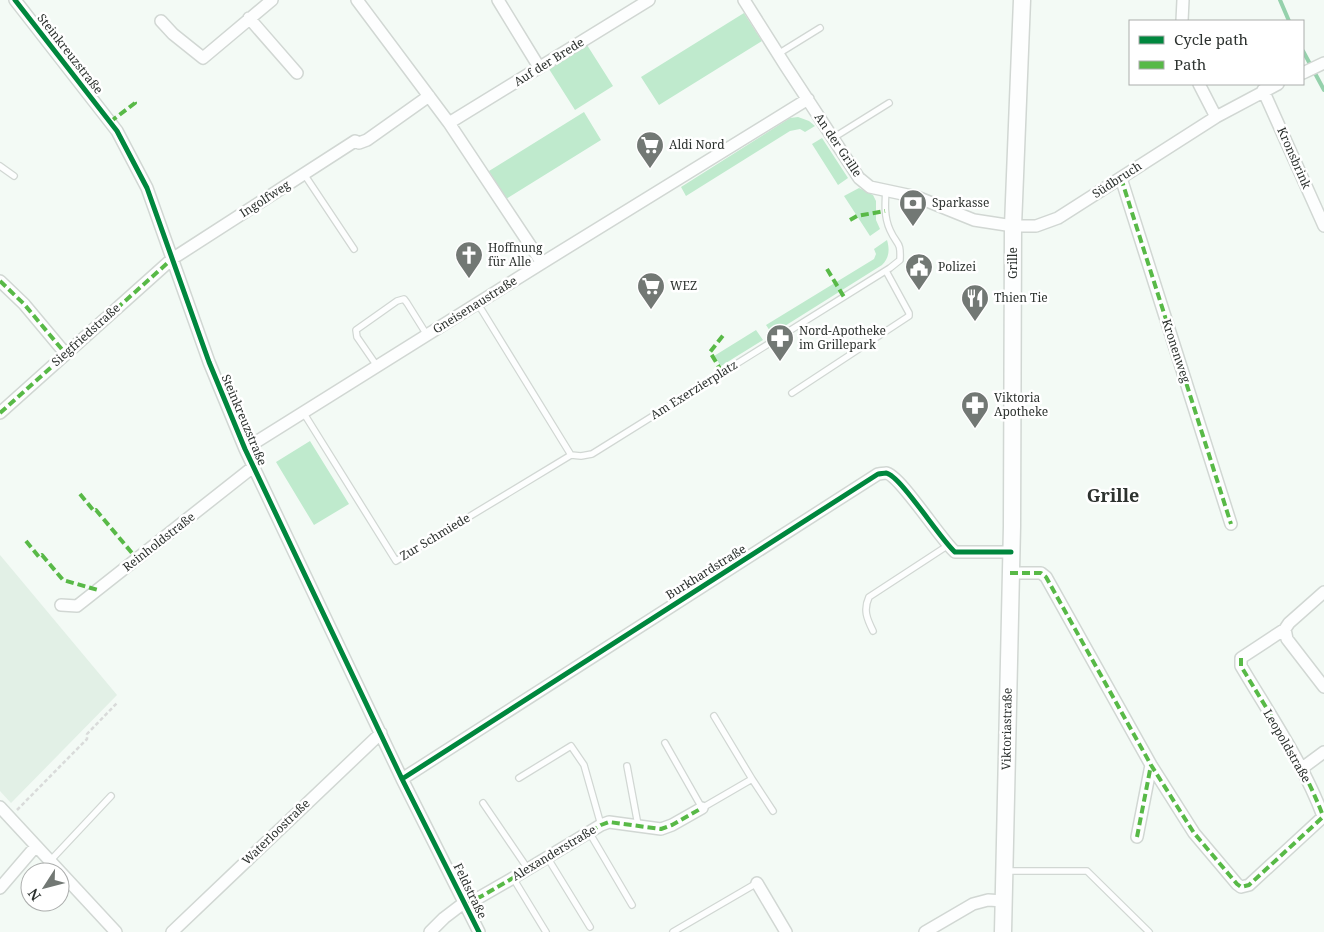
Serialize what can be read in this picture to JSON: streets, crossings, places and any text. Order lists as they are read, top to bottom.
{
  "streets": {
    "main road": ["Grille", "Viktoriastraße"],
    "street": [
      "Steinkreuzstraße",
      "Auf der Brede",
      "An der Grille",
      "Kronsbrink",
      "Südbruch",
      "Ingolfweg",
      "Gneisenaustraße",
      "Siegfriedstraße",
      "Kronenweg",
      "Reinholdstraße",
      "Burkhardstraße",
      "Leopoldstraße",
      "Waterloostraße",
      "Alexanderstraße",
      "Feldstraße"
    ],
    "lane": ["Am Exerzierplatz", "Zur Schmiede"]
  },
  "crossings": [
    ["Steinkreuzstraße", "Ingolfweg"],
    ["Steinkreuzstraße", "Gneisenaustraße"],
    ["Steinkreuzstraße", "Siegfriedstraße"],
    ["Steinkreuzstraße", "Reinholdstraße"],
    ["Steinkreuzstraße", "Burkhardstraße"],
    ["Steinkreuzstraße", "Waterloostraße"],
    ["Steinkreuzstraße", "Feldstraße"],
    ["An der Grille", "Südbruch"],
    ["An der Grille", "Grille"],
    ["An der Grille", "Gneisenaustraße"],
    ["An der Grille", "Am Exerzierplatz"],
    ["Kronsbrink", "Südbruch"],
    ["Südbruch", "Grille"],
    ["Südbruch", "Kronenweg"],
    ["Ingolfweg", "Siegfriedstraße"],
    ["Grille", "Viktoriastraße"],
    ["Gneisenaustraße", "Zur Schmiede"],
    ["Am Exerzierplatz", "Zur Schmiede"],
    ["Viktoriastraße", "Leopoldstraße"],
    ["Alexanderstraße", "Feldstraße"]
  ],
  "districts": ["Grille"],
  "places": {
    "supermarket": ["Aldi Nord", "WEZ"],
    "bank": ["Sparkasse"],
    "church": ["Hoffnung für Alle"],
    "public building": ["Polizei"],
    "restaurant": ["Thien Tie"],
    "pharmacy": ["Nord-Apotheke im Grillepark", "Viktoria Apotheke"]
  },
  "legend": ["Cycle path", "Path"],
  "north": "bottom left"
}
